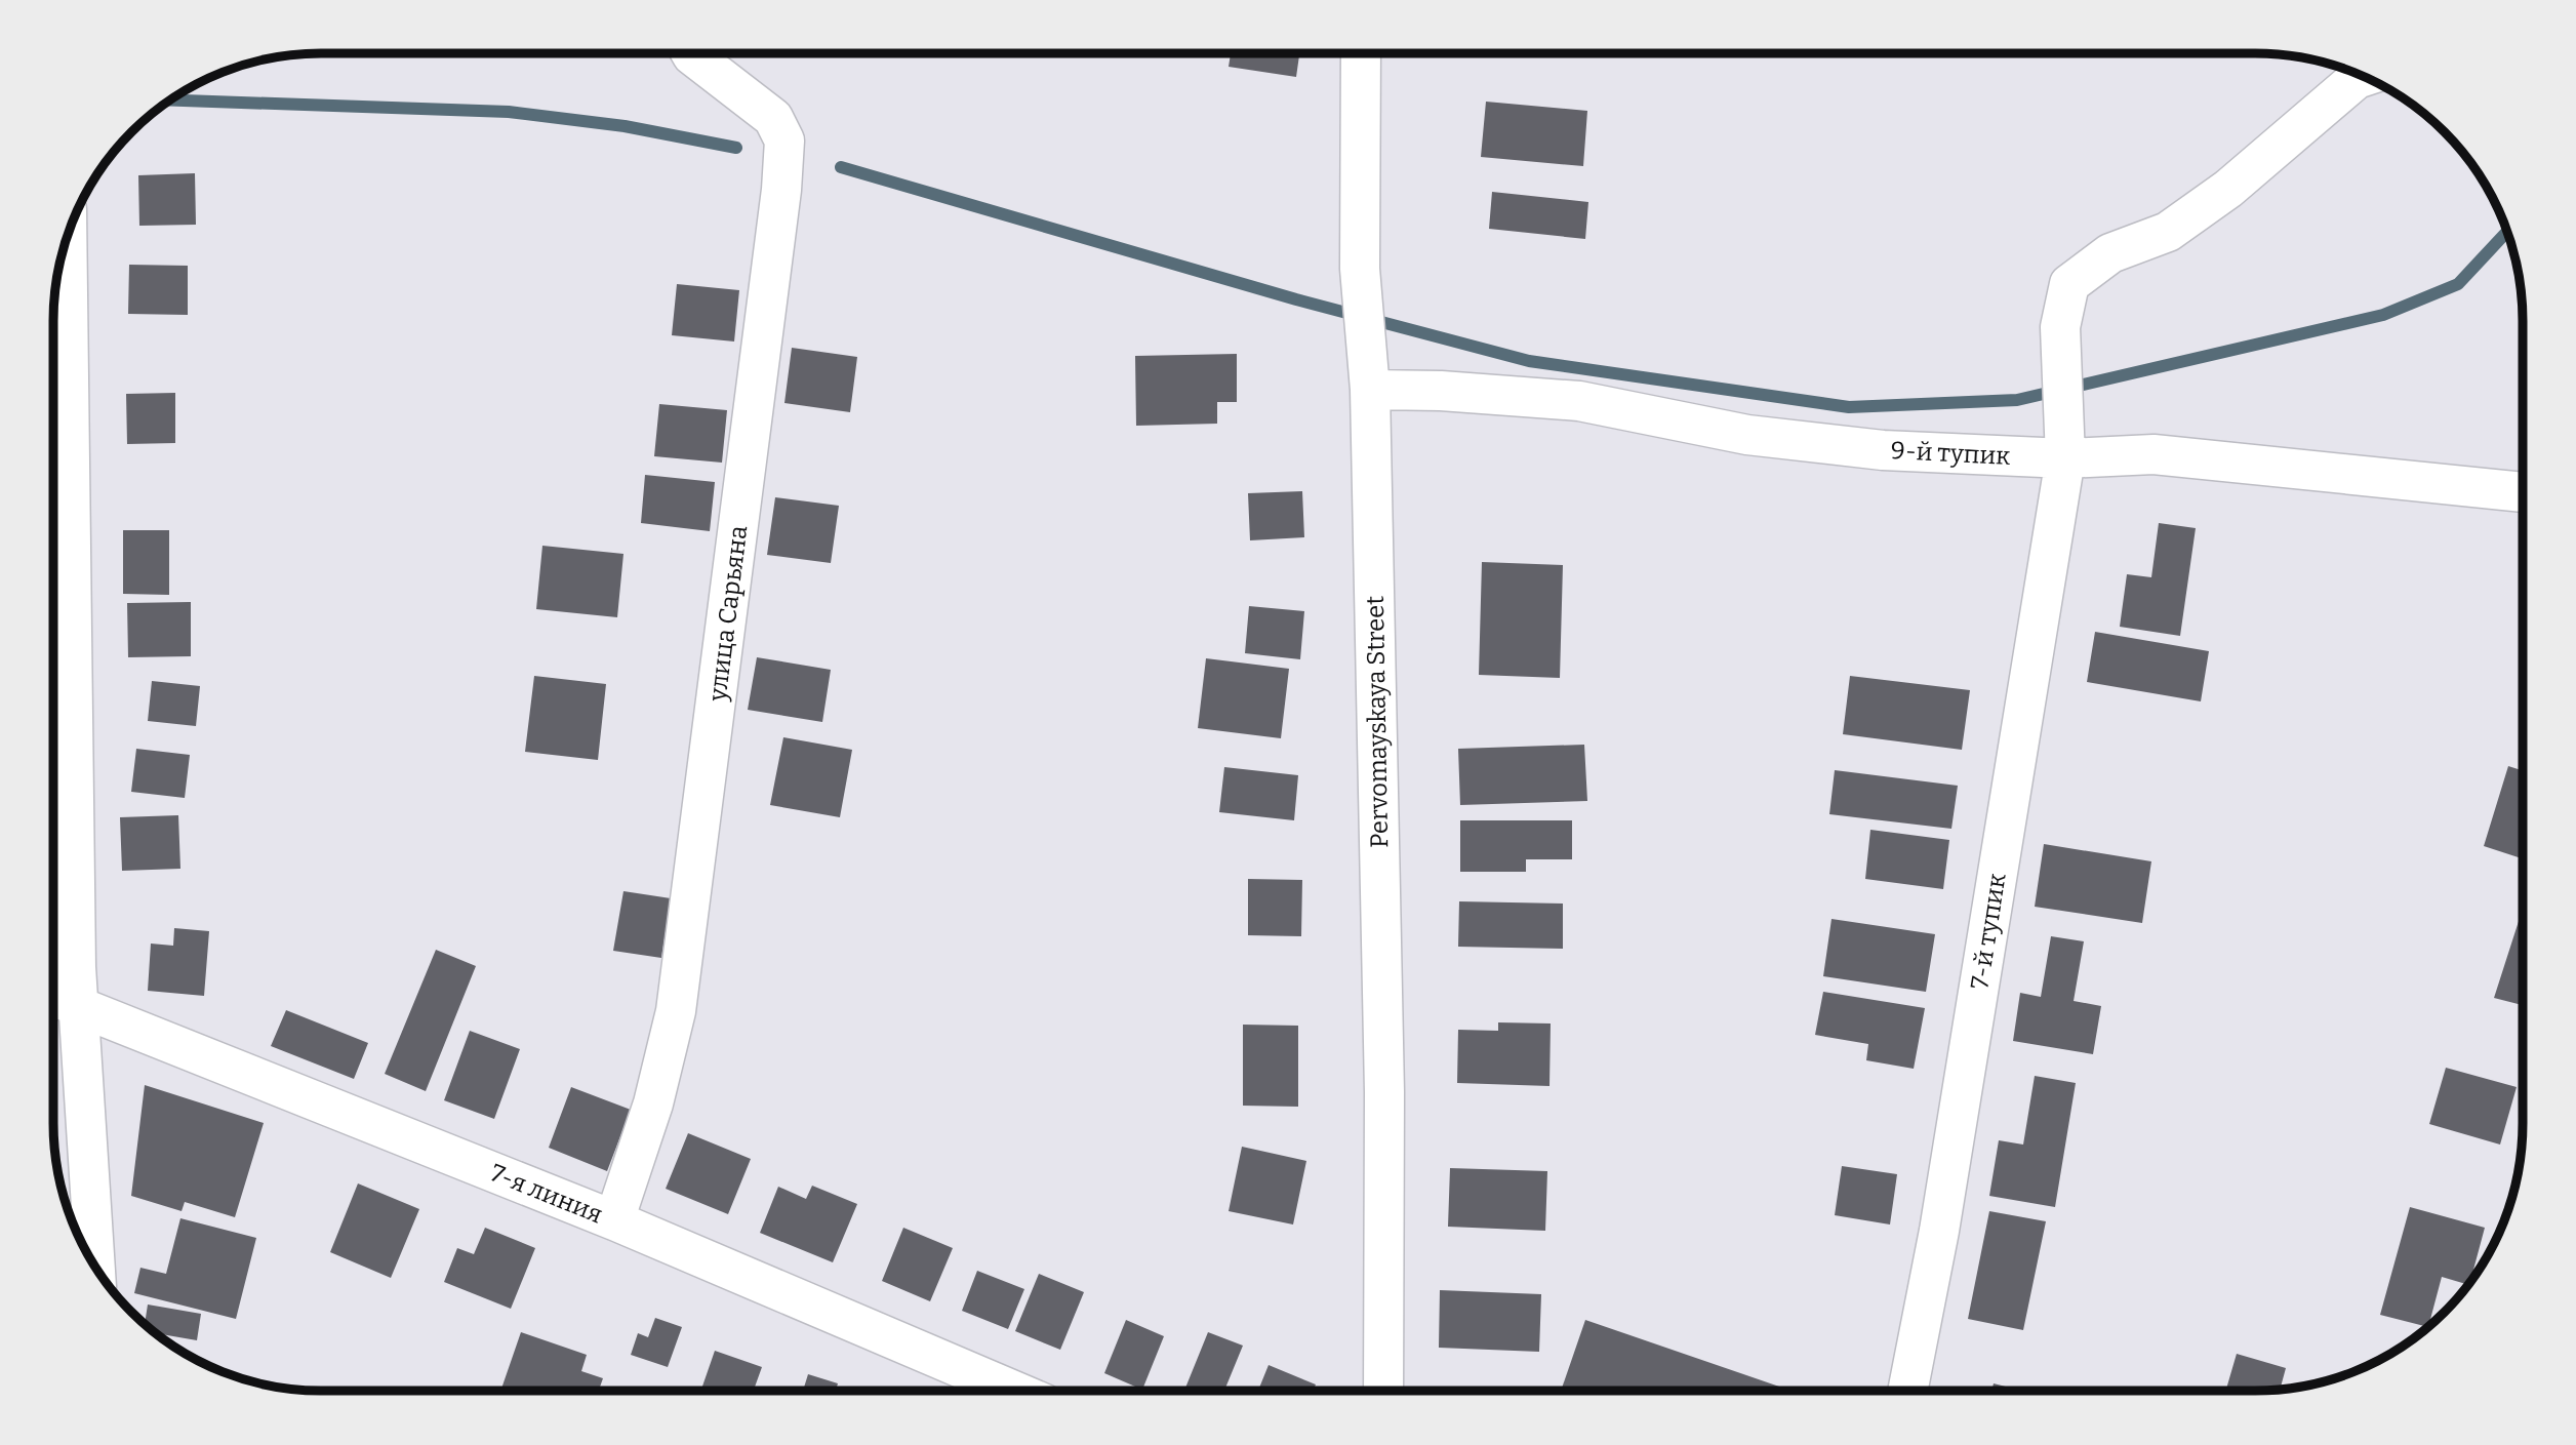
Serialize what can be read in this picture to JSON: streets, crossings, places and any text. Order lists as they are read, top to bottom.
{
  "streets": {
    "street": [
      "9-й тупик",
      "улица Сарьяна",
      "Pervomayskaya Street",
      "7-й тупик",
      "7-я линия"
    ]
  },
  "crossings": [
    ["9-й тупик", "Pervomayskaya Street"],
    ["9-й тупик", "7-й тупик"],
    ["улица Сарьяна", "7-я линия"]
  ]
}
